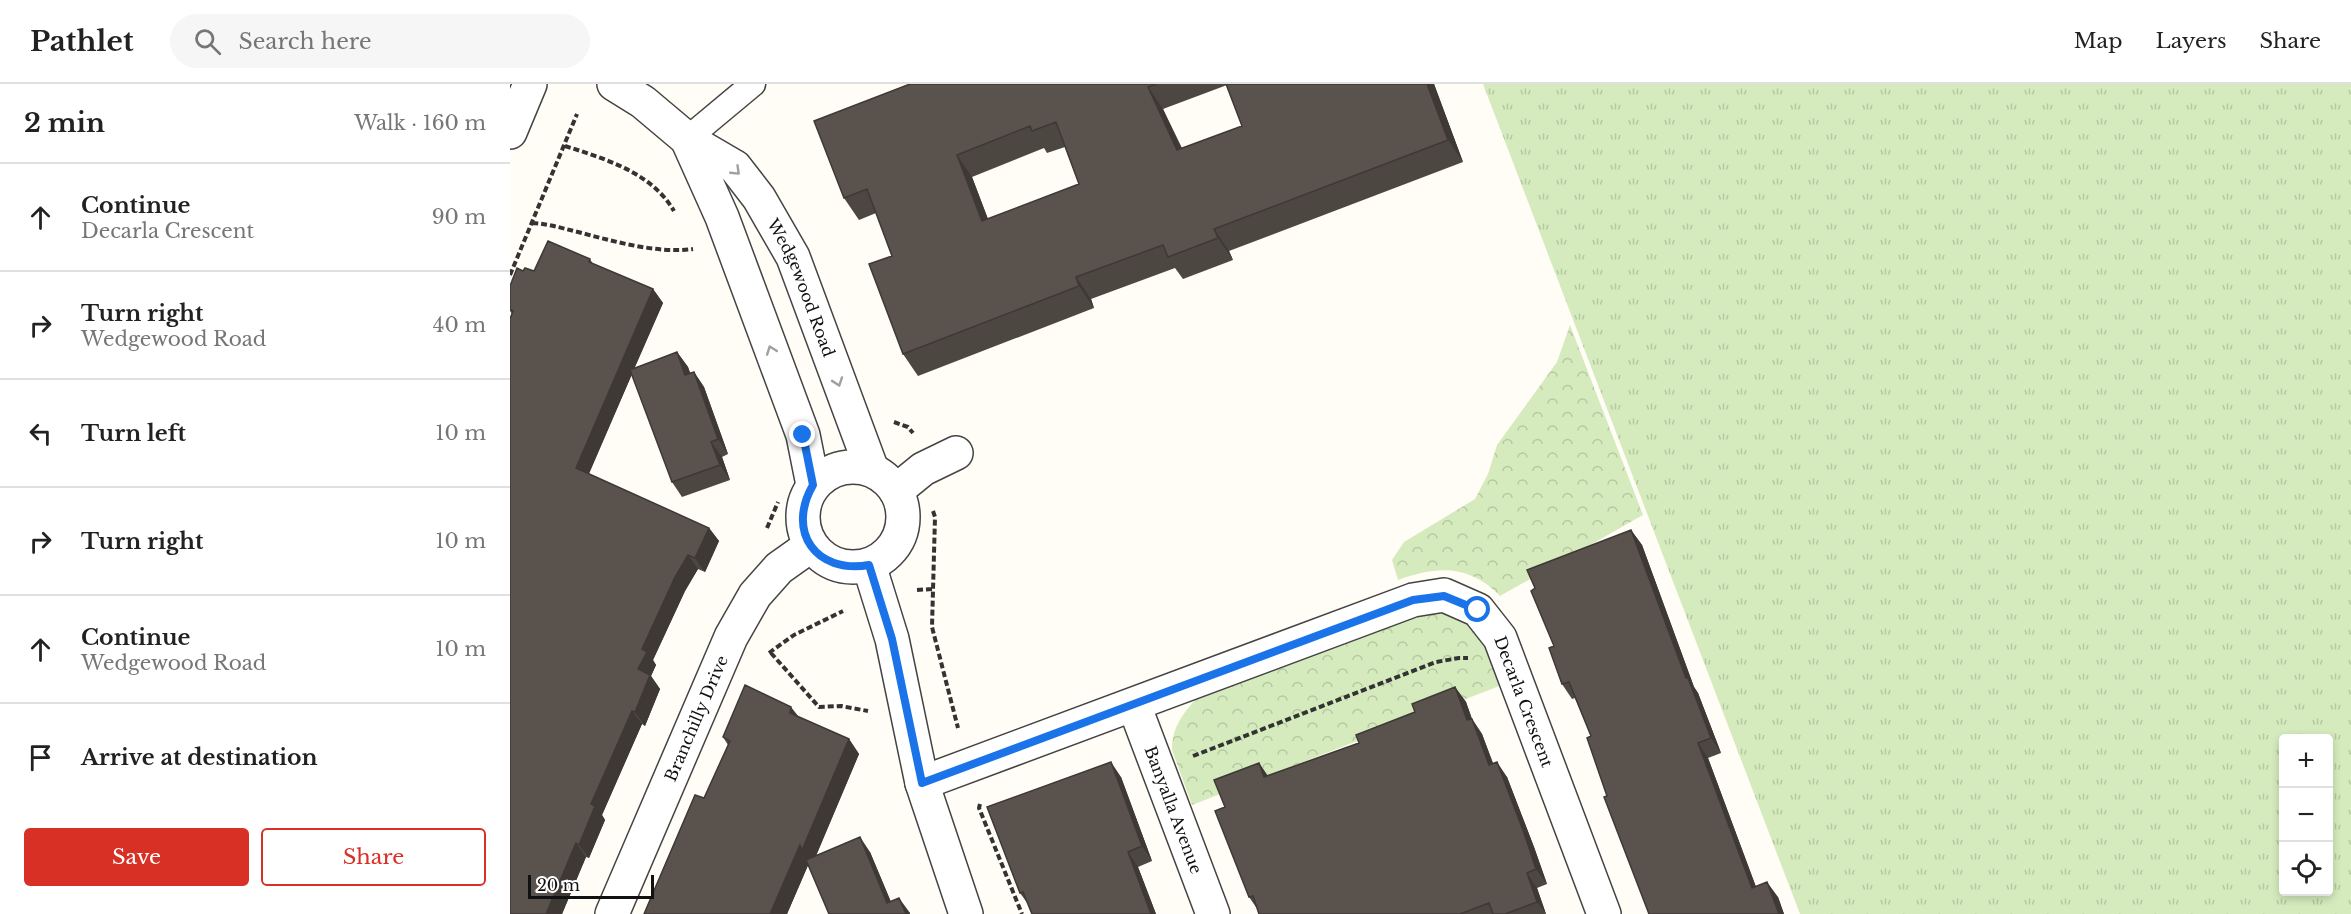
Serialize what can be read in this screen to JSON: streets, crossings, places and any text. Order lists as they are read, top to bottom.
{
  "streets": {
    "street": [
      "Wedgewood Road",
      "Decarla Crescent",
      "Branchilly Drive",
      "Banyalla Avenue"
    ]
  },
  "crossings": [
    ["Wedgewood Road", "Branchilly Drive"],
    ["Decarla Crescent", "Banyalla Avenue"]
  ],
  "scale_bar": "20 m",
  "page": {
    "header": "Pathlet",
    "search": "Search here",
    "nav": ["Map", "Layers", "Share"],
    "heading": ["2 min", "Walk · 160 m"],
    "list": [
      ["Continue", "Decarla Crescent", "90 m"],
      ["Turn right", "Wedgewood Road", "40 m"],
      ["Turn left", "10 m"],
      ["Turn right", "10 m"],
      ["Continue", "Wedgewood Road", "10 m"],
      "Arrive at destination"
    ],
    "map_buttons": ["+", "−"],
    "buttons": ["Save", "Share"],
    "scale": "20 m"
  }
}
